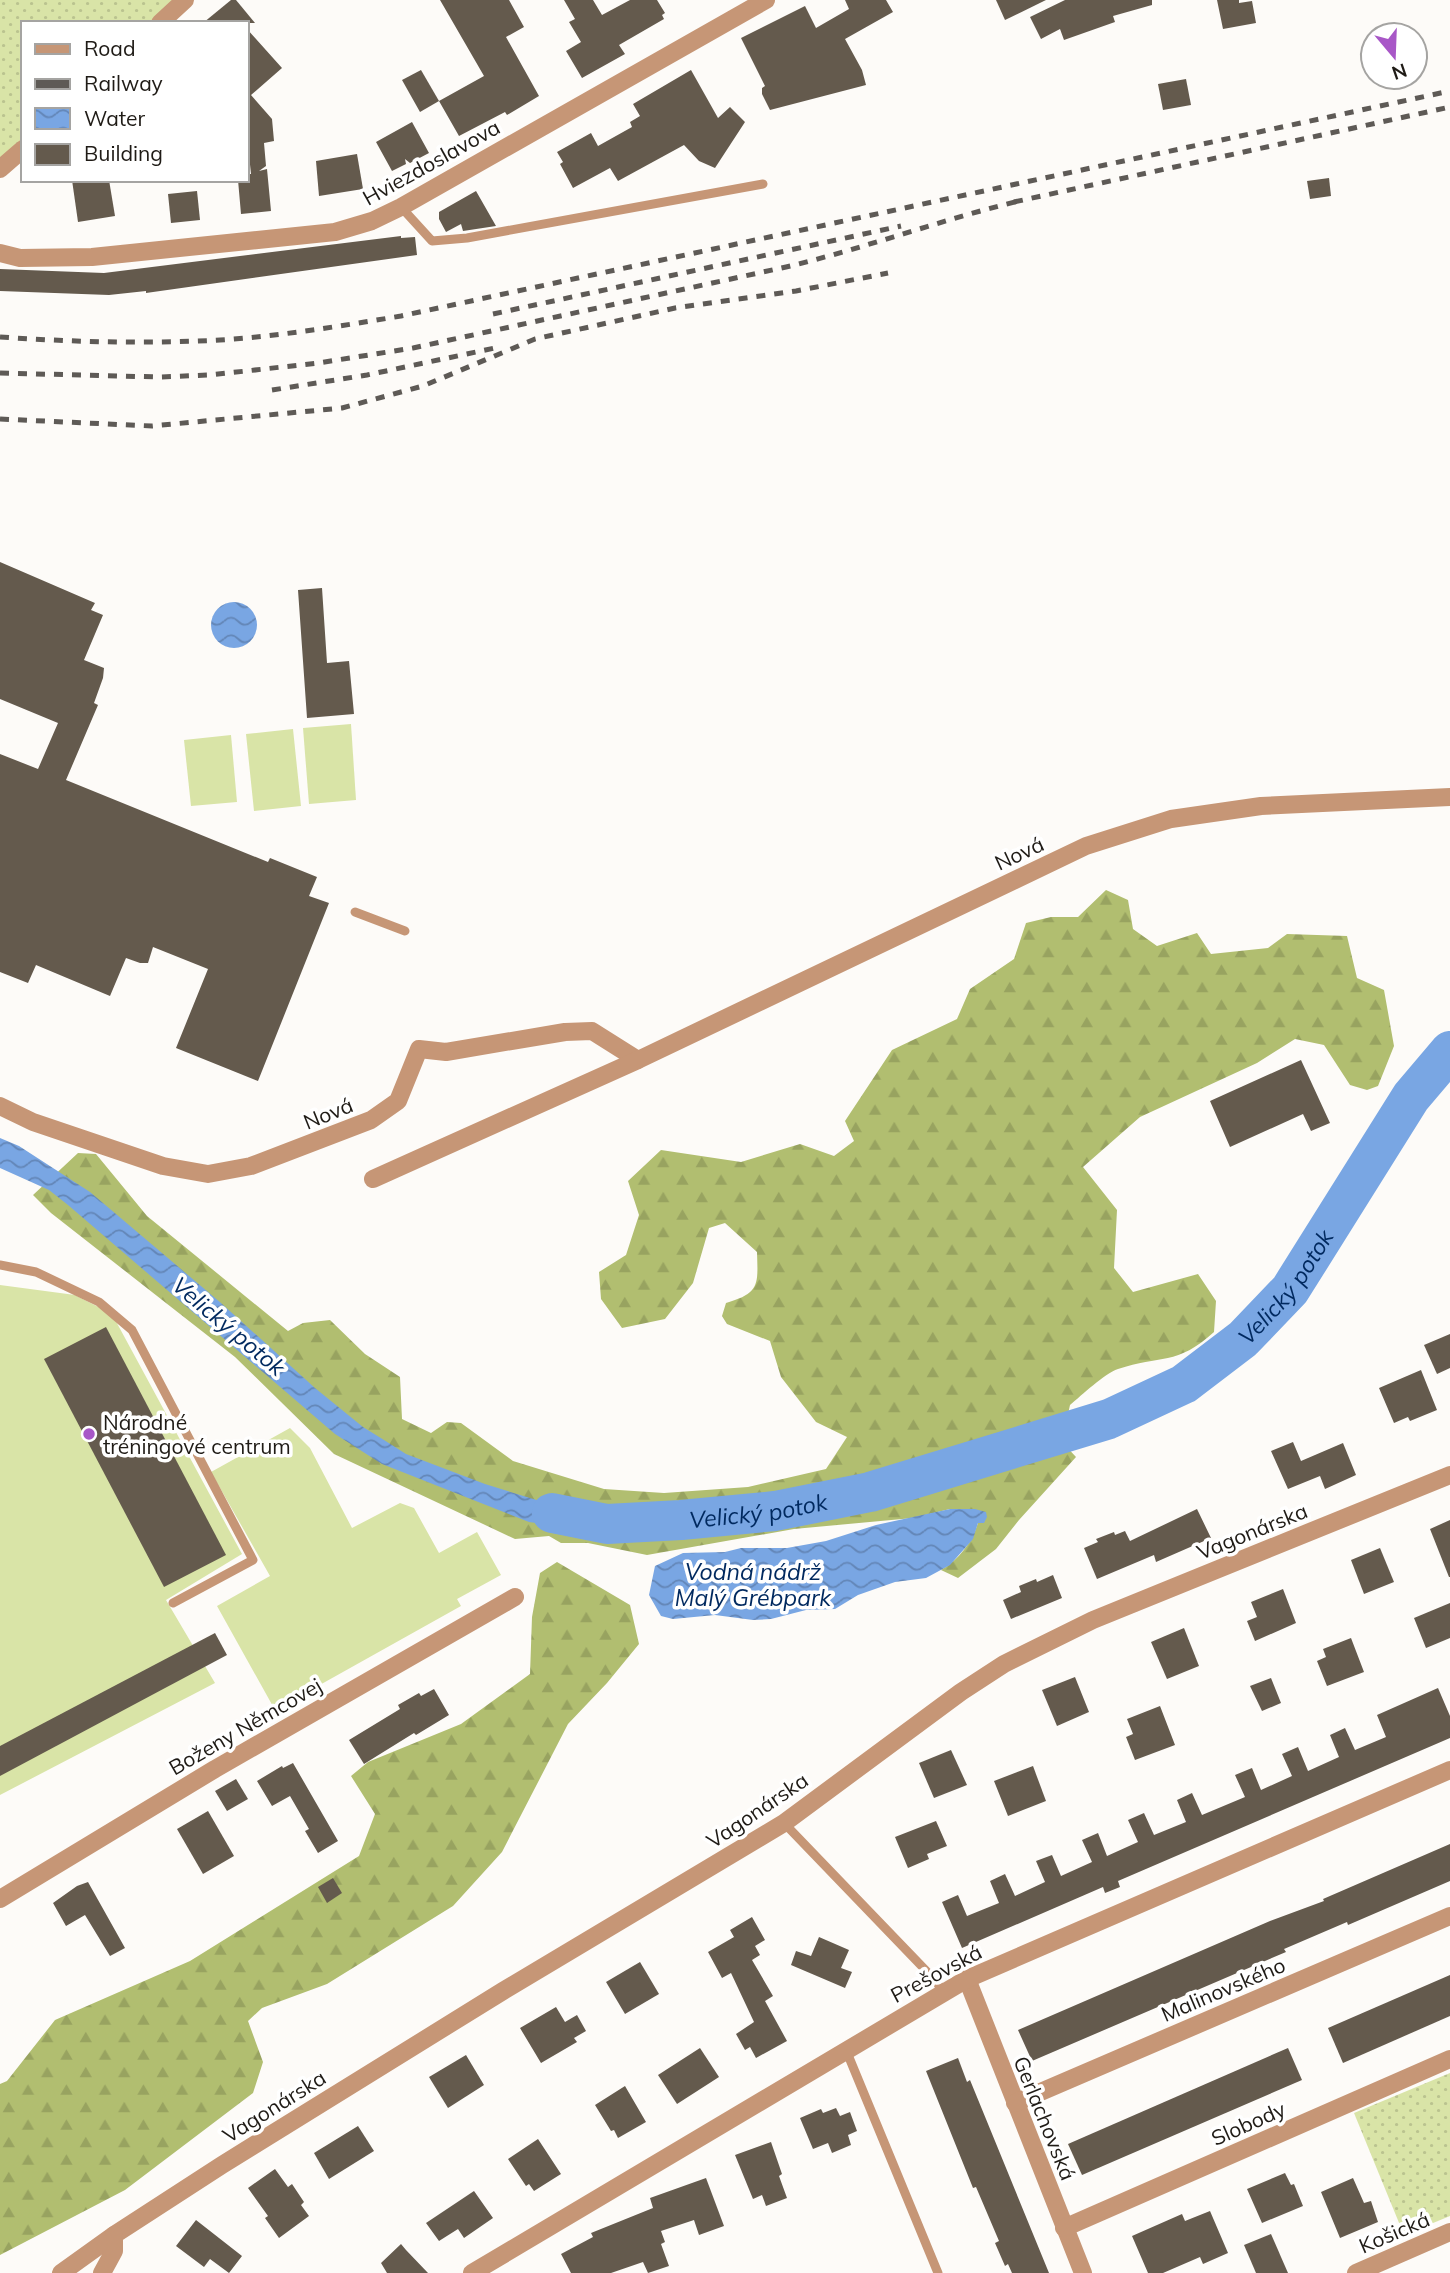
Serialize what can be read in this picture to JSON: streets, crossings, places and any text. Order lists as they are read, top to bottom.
{
  "streets": {
    "street": [
      "Hviezdoslavova",
      "Nová",
      "Vagonárska",
      "Boženy Němcovej",
      "Prešovská",
      "Malinovského",
      "Gerlachovská",
      "Slobody",
      "Košická"
    ]
  },
  "crossings": [
    ["Prešovská", "Gerlachovská"],
    ["Malinovského", "Gerlachovská"],
    ["Gerlachovská", "Slobody"]
  ],
  "water": ["Velický potok", "Vodná nádrž Malý Grébpark"],
  "places": ["Národné tréningové centrum"],
  "legend": [
    "Road",
    "Railway",
    "Water",
    "Building"
  ],
  "north": "bottom"
}
